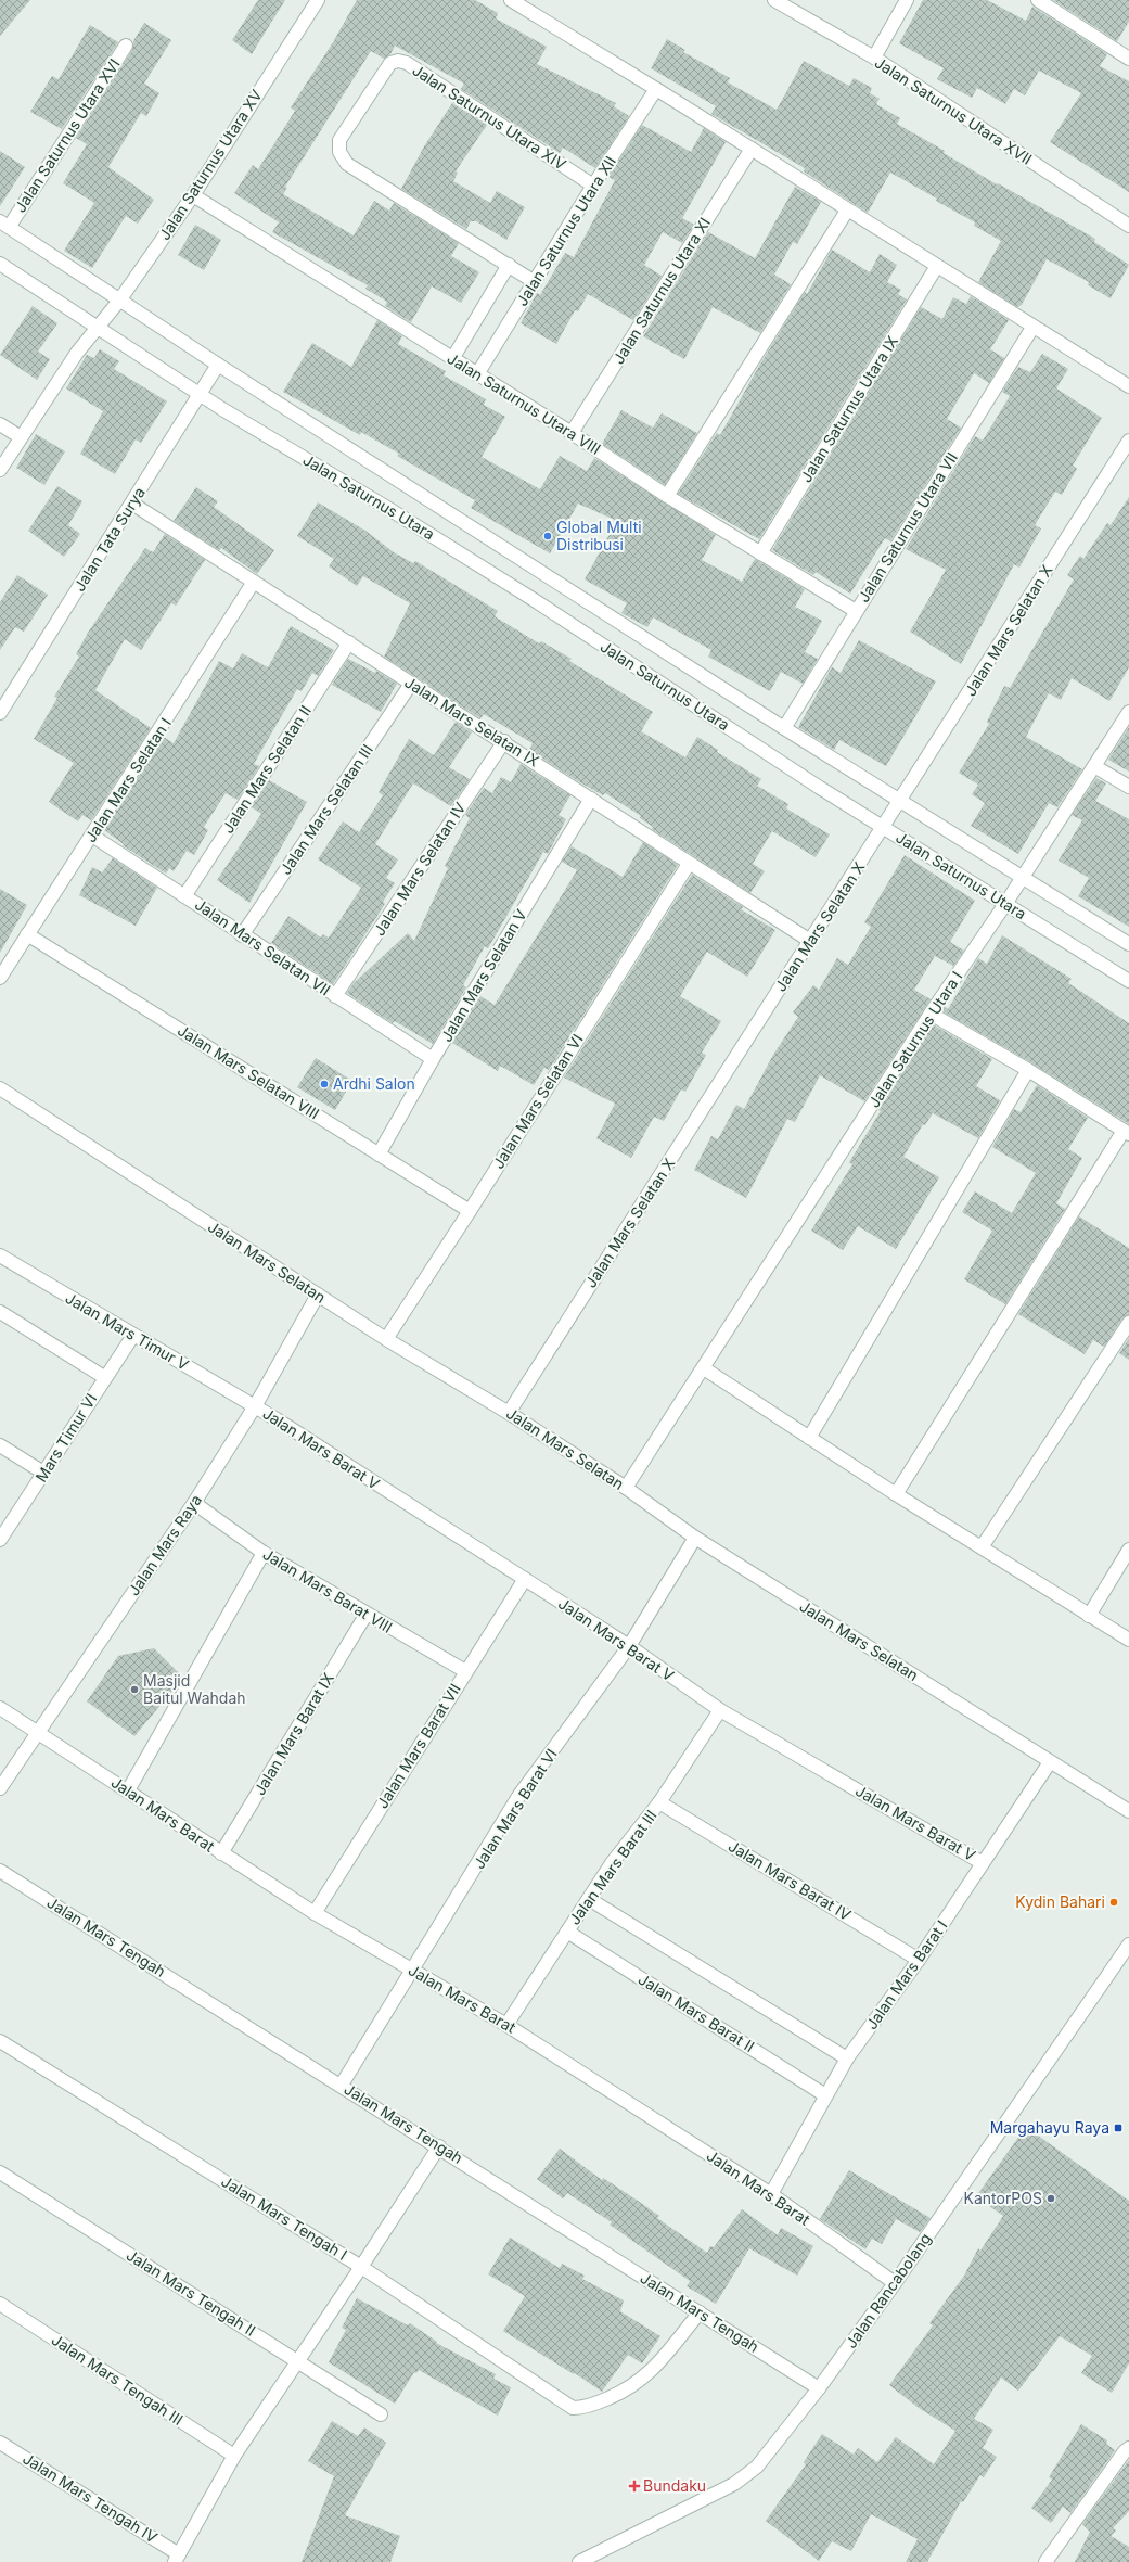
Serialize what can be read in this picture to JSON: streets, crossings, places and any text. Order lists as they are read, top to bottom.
{
  "streets": {
    "street": [
      "Jalan Saturnus Utara XVII",
      "Jalan Saturnus Utara XIV",
      "Jalan Saturnus Utara XVI",
      "Jalan Saturnus Utara XV",
      "Jalan Saturnus Utara XII",
      "Jalan Saturnus Utara XI",
      "Jalan Saturnus Utara VIII",
      "Jalan Saturnus Utara IX",
      "Jalan Saturnus Utara",
      "Jalan Saturnus Utara VII",
      "Jalan Tata Surya",
      "Jalan Mars Selatan X",
      "Jalan Mars Selatan IX",
      "Jalan Mars Selatan II",
      "Jalan Mars Selatan I",
      "Jalan Mars Selatan III",
      "Jalan Mars Selatan IV",
      "Jalan Mars Selatan VII",
      "Jalan Mars Selatan V",
      "Jalan Saturnus Utara I",
      "Jalan Mars Selatan VIII",
      "Jalan Mars Selatan VI",
      "Jalan Mars Selatan",
      "Jalan Mars Timur V",
      "Mars Timur VI",
      "Jalan Mars Barat V",
      "Jalan Mars Raya",
      "Jalan Mars Barat VIII",
      "Jalan Mars Barat IX",
      "Jalan Mars Barat VII",
      "Jalan Mars Barat VI",
      "Jalan Mars Barat",
      "Jalan Mars Barat III",
      "Jalan Mars Barat IV",
      "Jalan Mars Tengah",
      "Jalan Mars Barat I",
      "Jalan Mars Barat II",
      "Jalan Mars Tengah I",
      "Jalan Rancabolang",
      "Jalan Mars Tengah II",
      "Jalan Mars Tengah III",
      "Jalan Mars Tengah IV"
    ]
  },
  "crossings": [
    ["Jalan Saturnus Utara XIV", "Jalan Saturnus Utara XII"],
    ["Jalan Saturnus Utara XVI", "Jalan Saturnus Utara"],
    ["Jalan Saturnus Utara XV", "Jalan Saturnus Utara VIII"],
    ["Jalan Saturnus Utara XV", "Jalan Saturnus Utara"],
    ["Jalan Saturnus Utara XII", "Jalan Saturnus Utara VIII"],
    ["Jalan Saturnus Utara XI", "Jalan Saturnus Utara VIII"],
    ["Jalan Saturnus Utara VIII", "Jalan Saturnus Utara IX"],
    ["Jalan Saturnus Utara VIII", "Jalan Saturnus Utara VII"],
    ["Jalan Saturnus Utara", "Jalan Saturnus Utara VII"],
    ["Jalan Saturnus Utara", "Jalan Tata Surya"],
    ["Jalan Saturnus Utara", "Jalan Mars Selatan X"],
    ["Jalan Saturnus Utara", "Jalan Saturnus Utara I"],
    ["Jalan Tata Surya", "Jalan Mars Selatan IX"],
    ["Jalan Mars Selatan X", "Jalan Mars Selatan IX"],
    ["Jalan Mars Selatan X", "Jalan Mars Selatan"],
    ["Jalan Mars Selatan IX", "Jalan Mars Selatan II"],
    ["Jalan Mars Selatan IX", "Jalan Mars Selatan I"],
    ["Jalan Mars Selatan IX", "Jalan Mars Selatan III"],
    ["Jalan Mars Selatan IX", "Jalan Mars Selatan IV"],
    ["Jalan Mars Selatan IX", "Jalan Mars Selatan V"],
    ["Jalan Mars Selatan IX", "Jalan Mars Selatan VI"],
    ["Jalan Mars Selatan II", "Jalan Mars Selatan VII"],
    ["Jalan Mars Selatan I", "Jalan Mars Selatan VII"],
    ["Jalan Mars Selatan I", "Jalan Mars Selatan VIII"],
    ["Jalan Mars Selatan III", "Jalan Mars Selatan VII"],
    ["Jalan Mars Selatan IV", "Jalan Mars Selatan VII"],
    ["Jalan Mars Selatan VII", "Jalan Mars Selatan V"],
    ["Jalan Mars Selatan V", "Jalan Mars Selatan VIII"],
    ["Jalan Saturnus Utara I", "Jalan Mars Selatan"],
    ["Jalan Mars Selatan VIII", "Jalan Mars Selatan VI"],
    ["Jalan Mars Selatan VI", "Jalan Mars Selatan"],
    ["Jalan Mars Selatan", "Jalan Mars Raya"],
    ["Jalan Mars Selatan", "Jalan Mars Barat VI"],
    ["Jalan Mars Selatan", "Jalan Mars Barat I"],
    ["Jalan Mars Timur V", "Mars Timur VI"],
    ["Jalan Mars Timur V", "Jalan Mars Barat V"],
    ["Jalan Mars Timur V", "Jalan Mars Raya"],
    ["Jalan Mars Barat V", "Jalan Mars Raya"],
    ["Jalan Mars Barat V", "Jalan Mars Barat VII"],
    ["Jalan Mars Barat V", "Jalan Mars Barat VI"],
    ["Jalan Mars Barat V", "Jalan Mars Barat III"],
    ["Jalan Mars Barat V", "Jalan Mars Barat I"],
    ["Jalan Mars Raya", "Jalan Mars Barat VIII"],
    ["Jalan Mars Raya", "Jalan Mars Barat"],
    ["Jalan Mars Barat VIII", "Jalan Mars Barat IX"],
    ["Jalan Mars Barat VIII", "Jalan Mars Barat VII"],
    ["Jalan Mars Barat IX", "Jalan Mars Barat"],
    ["Jalan Mars Barat VII", "Jalan Mars Barat"],
    ["Jalan Mars Barat VI", "Jalan Mars Barat"],
    ["Jalan Mars Barat VI", "Jalan Mars Tengah"],
    ["Jalan Mars Barat", "Jalan Mars Barat III"],
    ["Jalan Mars Barat", "Jalan Mars Barat I"],
    ["Jalan Mars Barat", "Jalan Rancabolang"],
    ["Jalan Mars Barat III", "Jalan Mars Barat IV"],
    ["Jalan Mars Barat III", "Jalan Mars Barat II"],
    ["Jalan Mars Barat IV", "Jalan Mars Barat I"],
    ["Jalan Mars Tengah", "Jalan Mars Tengah I"],
    ["Jalan Mars Tengah", "Jalan Rancabolang"],
    ["Jalan Mars Barat I", "Jalan Mars Barat II"]
  ],
  "places": {
    "other": [
      "Global Multi Distribusi",
      "Ardhi Salon",
      "Masjid Baitul Wahdah",
      "Kydin Bahari",
      "KantorPOS"
    ],
    "transit": ["Margahayu Raya"],
    "health": ["Bundaku"]
  }
}
